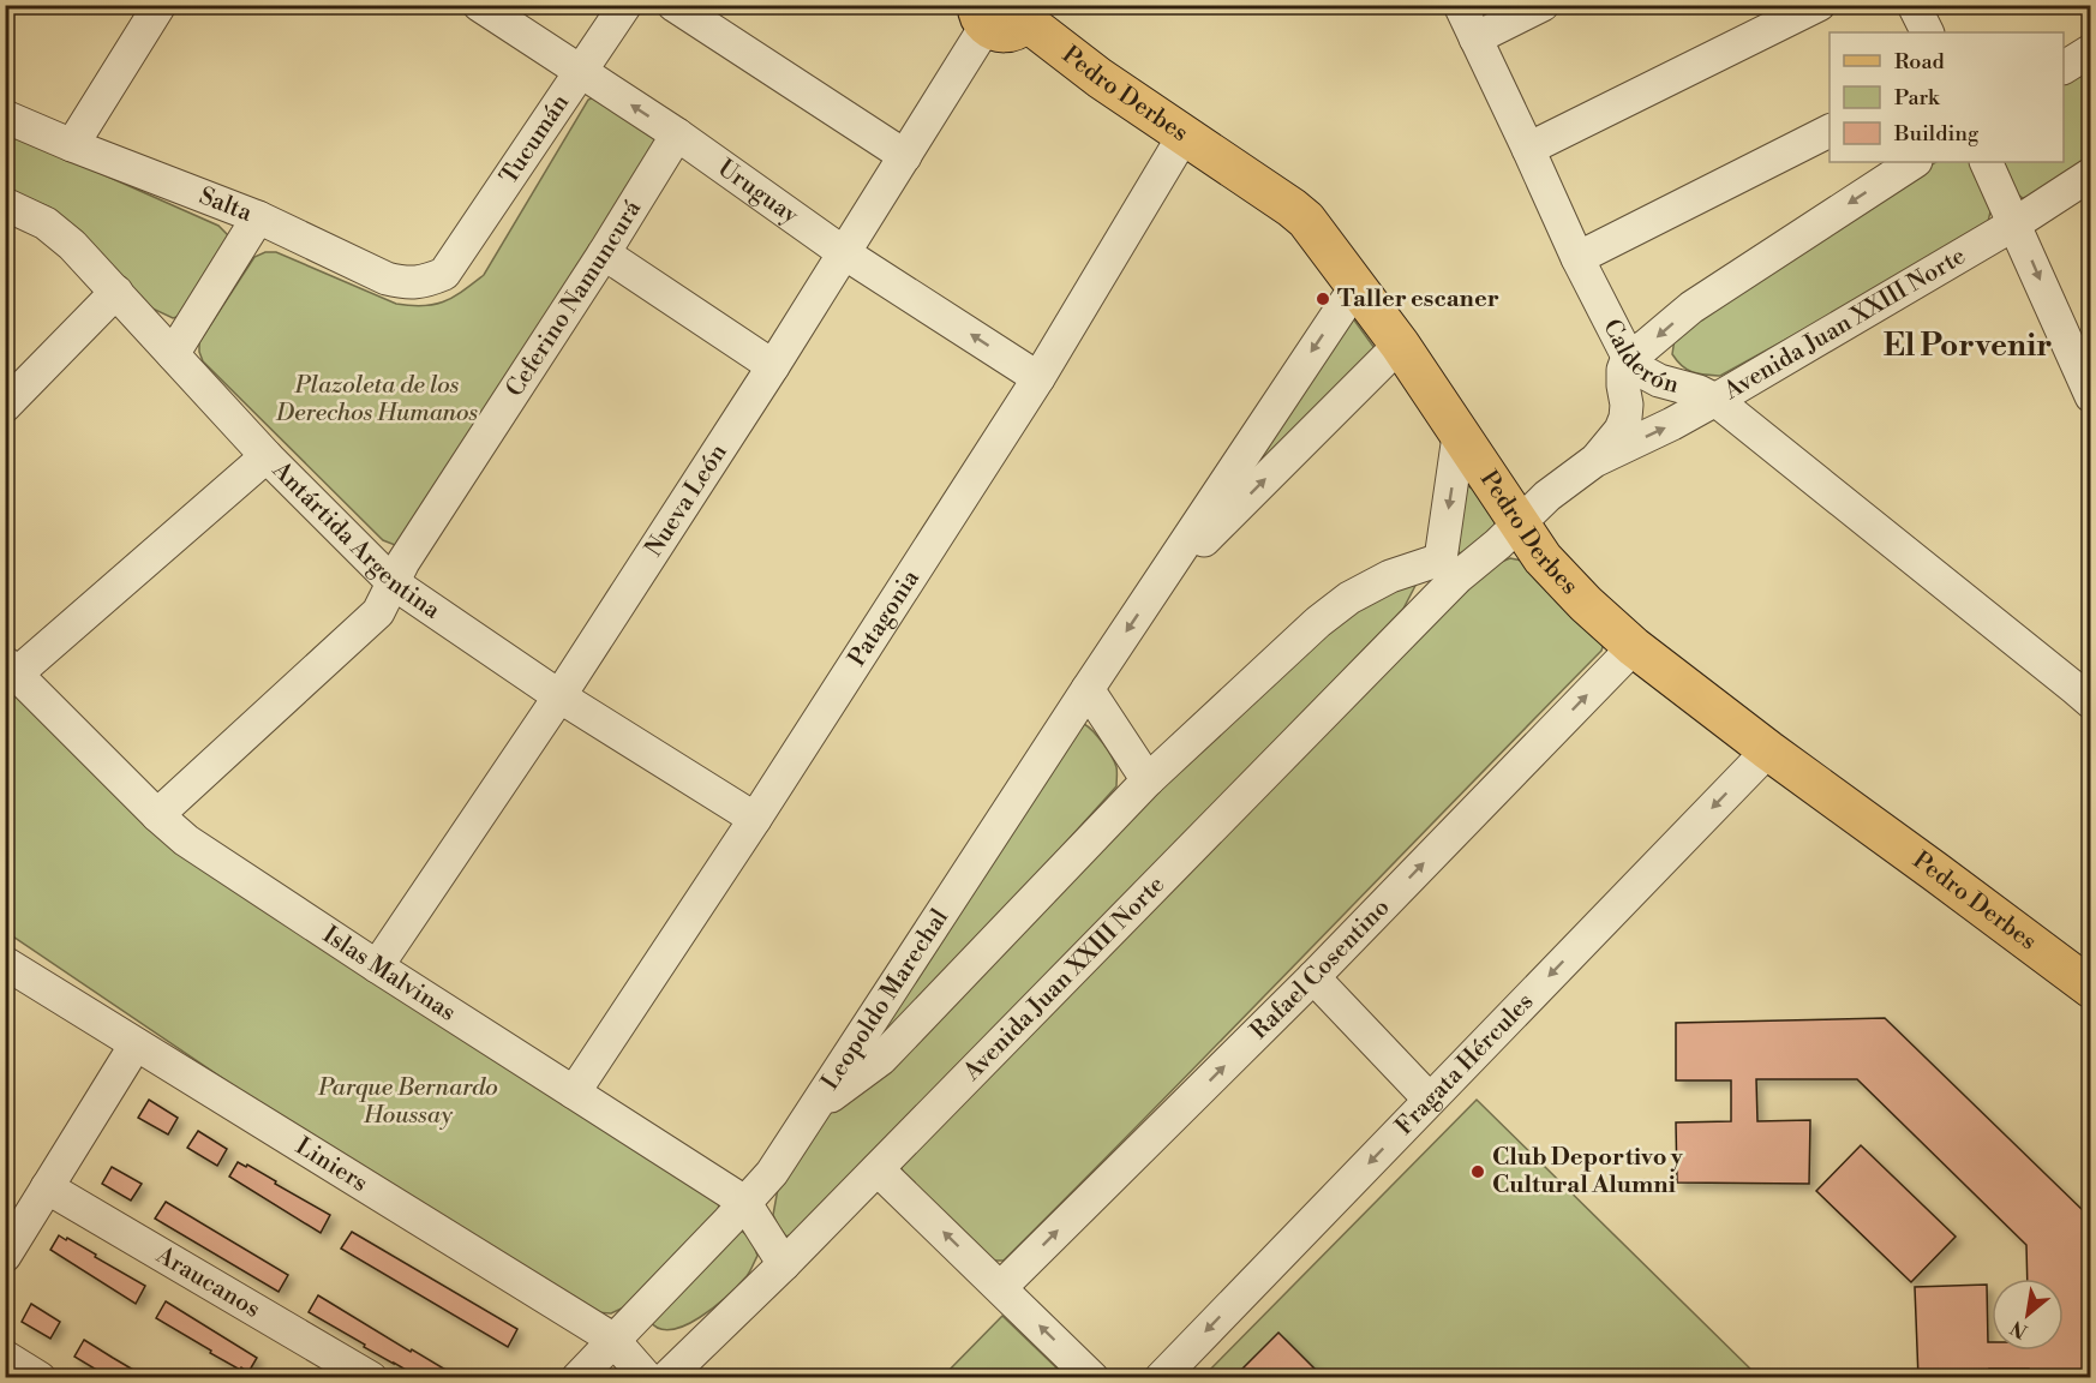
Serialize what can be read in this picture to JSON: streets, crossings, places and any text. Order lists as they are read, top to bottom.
{
  "streets": {
    "main road": ["Pedro Derbes"],
    "street": [
      "Tucumán",
      "Uruguay",
      "Salta",
      "Ceferino Namuncurá",
      "Avenida Juan XXIII Norte",
      "Calderón",
      "Nueva León",
      "Antártida Argentina",
      "Patagonia",
      "Rafael Cosentino",
      "Islas Malvinas",
      "Leopoldo Marechal",
      "Fragata Hércules",
      "Liniers",
      "Araucanos"
    ]
  },
  "crossings": [
    ["Pedro Derbes", "Avenida Juan XXIII Norte"],
    ["Pedro Derbes", "Patagonia"],
    ["Pedro Derbes", "Rafael Cosentino"],
    ["Pedro Derbes", "Leopoldo Marechal"],
    ["Pedro Derbes", "Fragata Hércules"],
    ["Tucumán", "Uruguay"],
    ["Tucumán", "Salta"],
    ["Uruguay", "Ceferino Namuncurá"],
    ["Uruguay", "Nueva León"],
    ["Uruguay", "Patagonia"],
    ["Ceferino Namuncurá", "Antártida Argentina"],
    ["Ceferino Namuncurá", "Islas Malvinas"],
    ["Avenida Juan XXIII Norte", "Calderón"],
    ["Avenida Juan XXIII Norte", "Islas Malvinas"],
    ["Avenida Juan XXIII Norte", "Leopoldo Marechal"],
    ["Nueva León", "Antártida Argentina"],
    ["Nueva León", "Islas Malvinas"],
    ["Antártida Argentina", "Patagonia"],
    ["Patagonia", "Islas Malvinas"],
    ["Islas Malvinas", "Leopoldo Marechal"],
    ["Leopoldo Marechal", "Liniers"]
  ],
  "one_way": ["Uruguay", "Rafael Cosentino", "Fragata Hércules"],
  "districts": ["El Porvenir"],
  "parks": ["Plazoleta de los Derechos Humanos", "Parque Bernardo Houssay"],
  "places": ["Taller escaner", "Club Deportivo y Cultural Alumni"],
  "legend": ["Road", "Park", "Building"],
  "north": "bottom left"
}
